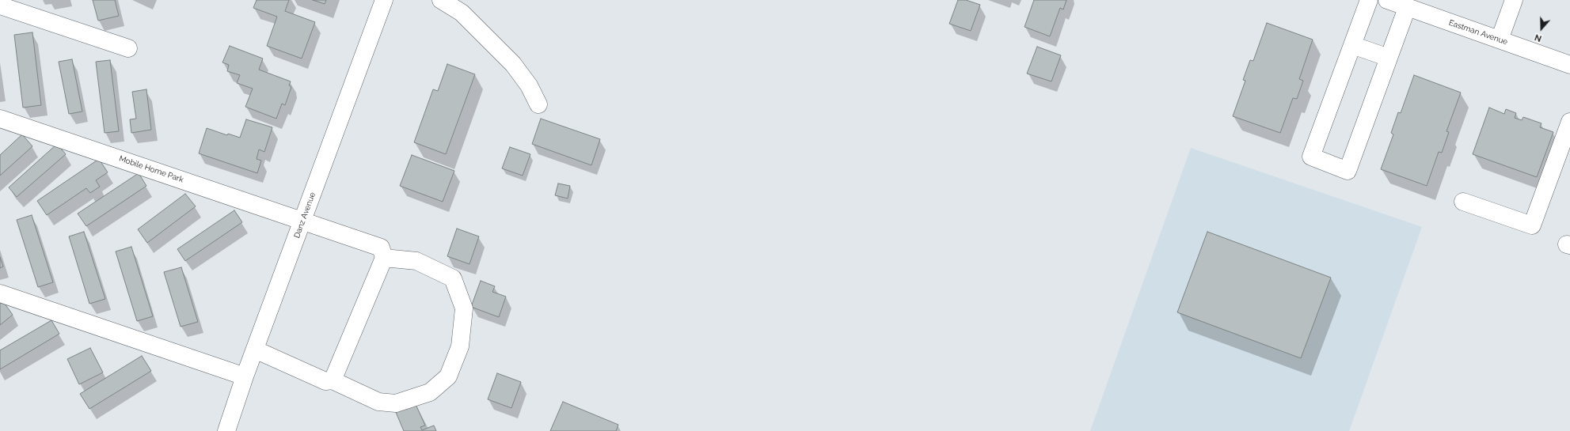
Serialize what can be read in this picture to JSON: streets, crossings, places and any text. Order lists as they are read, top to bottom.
{
  "streets": {
    "street": ["Eastman Avenue", "Mobile Home Park", "Danz Avenue"]
  },
  "crossings": [
    ["Mobile Home Park", "Danz Avenue"]
  ],
  "north": "bottom"
}
